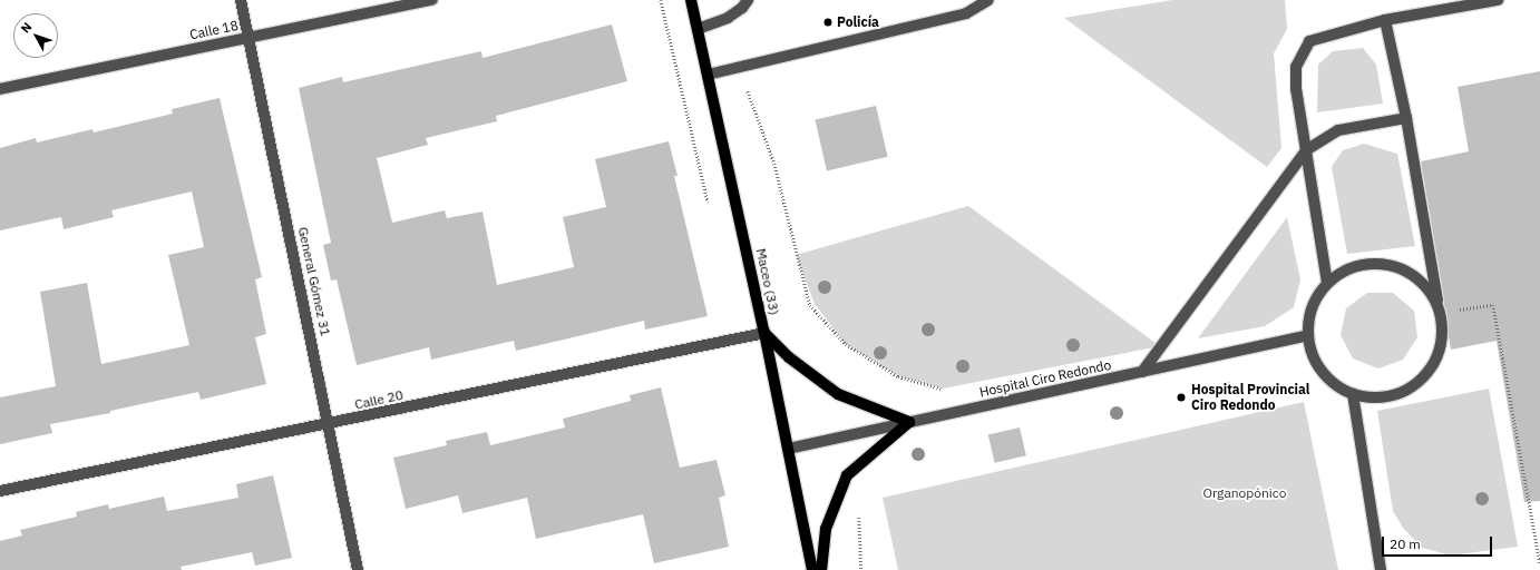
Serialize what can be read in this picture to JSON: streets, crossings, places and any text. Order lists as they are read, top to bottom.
{
  "streets": {
    "main road": ["Maceo (33)"],
    "street": [
      "Calle 18",
      "General Gómez 31",
      "Hospital Ciro Redondo",
      "Calle 20"
    ]
  },
  "crossings": [
    ["Calle 18", "General Gómez 31"],
    ["General Gómez 31", "Calle 20"],
    ["Maceo (33)", "Hospital Ciro Redondo"],
    ["Maceo (33)", "Calle 20"]
  ],
  "parks": ["Organopónico"],
  "places": ["Policía", "Hospital Provincial Ciro Redondo"],
  "scale_bar": "20 m",
  "north": "top left"
}
